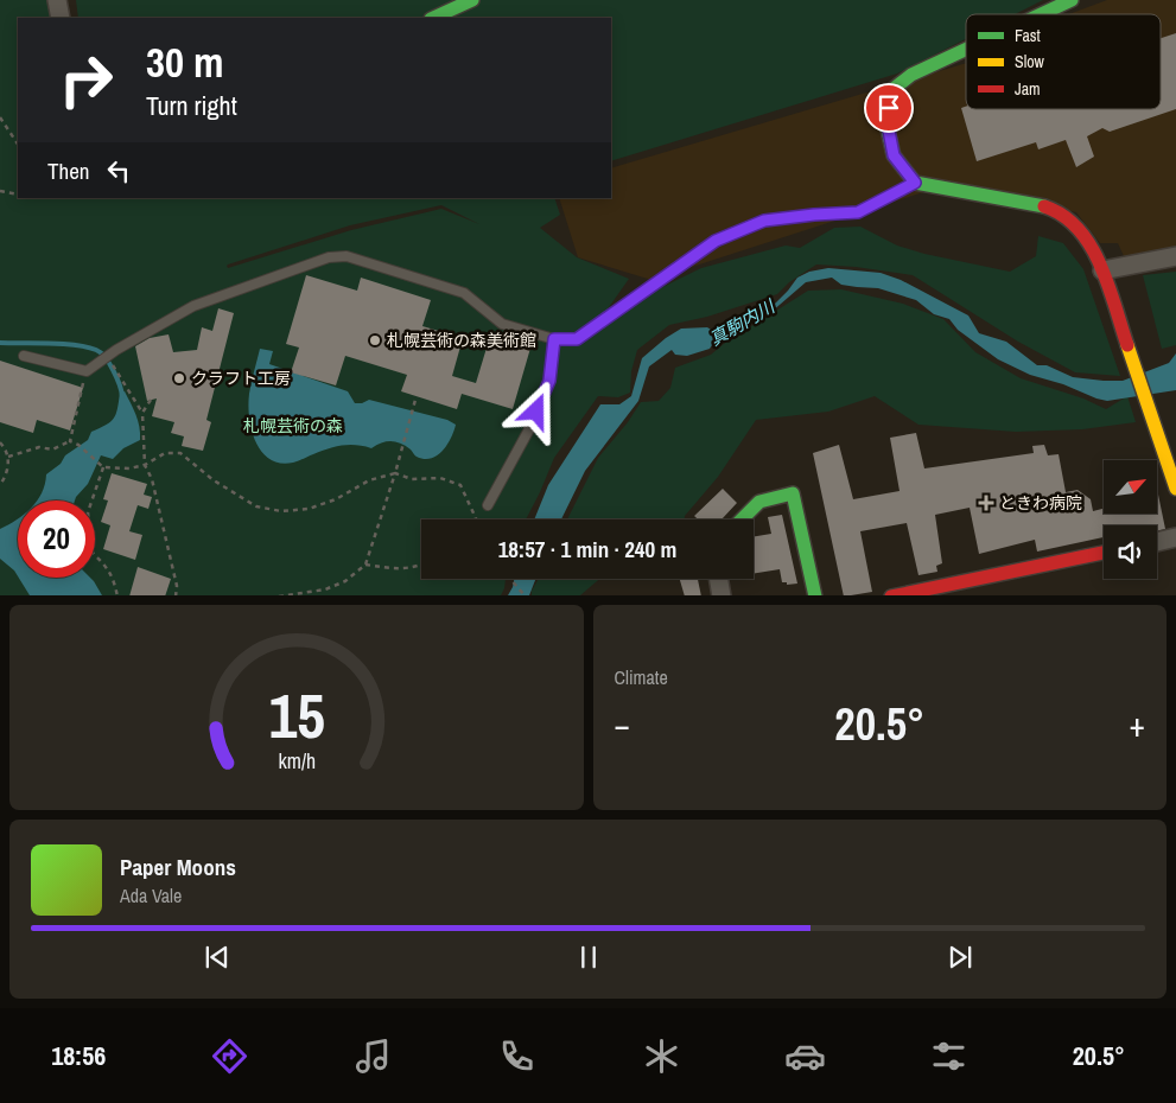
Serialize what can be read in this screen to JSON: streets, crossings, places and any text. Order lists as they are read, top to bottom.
{
  "water": ["真駒内川"],
  "parks": ["札幌芸術の森"],
  "places": {
    "other": ["札幌芸術の森美術館", "クラフト工房"],
    "health": ["ときわ病院"]
  },
  "legend": ["Fast", "Slow", "Jam"],
  "north": "top right",
  "page": {
    "turn": ["30 m", "Turn right"],
    "then": "Then",
    "limit": "20",
    "trip": "18:57 · 1 min · 240 m",
    "tile": "Climate",
    "heat": ["−", "20.5°", "+"],
    "song": ["Paper Moons", "Ada Vale"],
    "tabs": ["18:56", "20.5°"],
    "gauge": ["15", "km/h"]
  }
}
